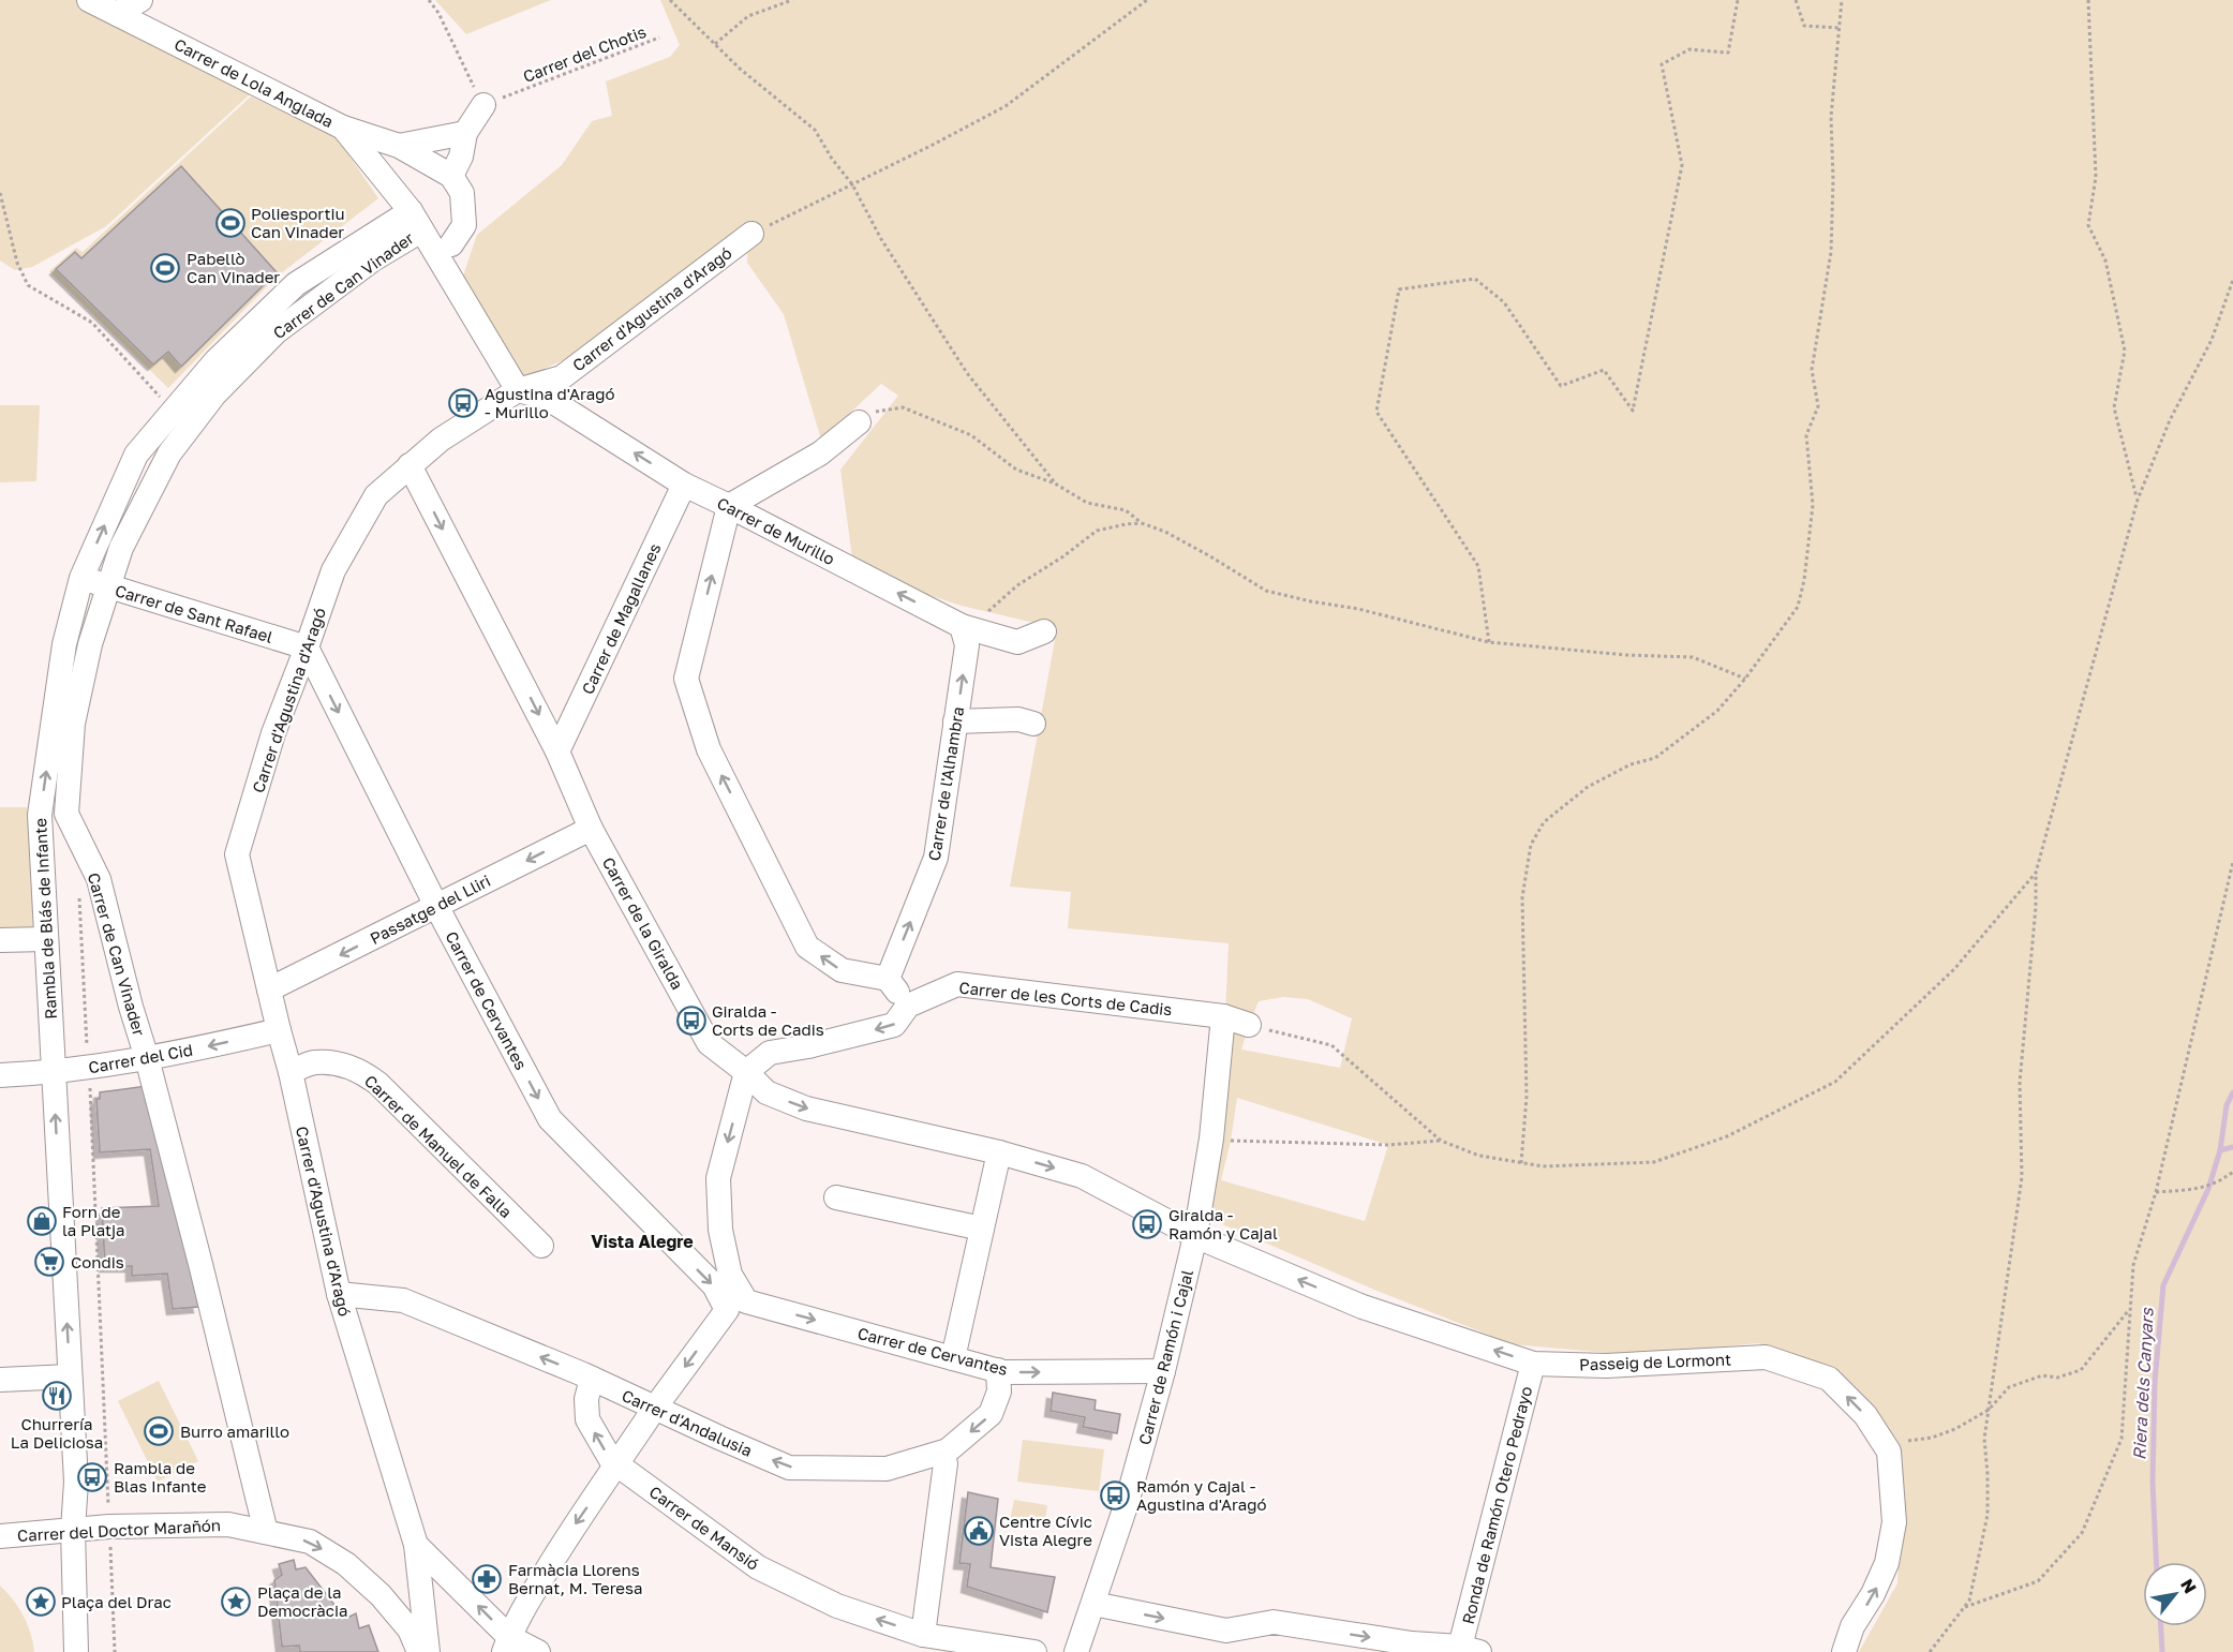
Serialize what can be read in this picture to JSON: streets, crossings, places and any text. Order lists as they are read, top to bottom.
{
  "streets": {
    "street": [
      "Carrer de Lola Anglada",
      "Carrer de Can Vinader",
      "Carrer d'Agustina d'Aragó",
      "Carrer de Murillo",
      "Carrer de Sant Rafael",
      "Carrer de Magallanes",
      "Carrer de l'Alhambra",
      "Passatge del Lliri",
      "Rambla de Blás de Infante",
      "Carrer de la Giralda",
      "Carrer de les Corts de Cadis",
      "Carrer de Cervantes",
      "Carrer del Cid",
      "Carrer de Manuel de Falla",
      "Carrer de Ramón i Cajal",
      "Passeig de Lormont",
      "Carrer d'Andalusia",
      "Ronda de Ramón Otero Pedrayo",
      "Carrer de Mansió",
      "Carrer del Doctor Marañón"
    ],
    "path": ["Carrer del Chotis"]
  },
  "crossings": [
    ["Carrer de Lola Anglada", "Carrer de Can Vinader"],
    ["Carrer de Lola Anglada", "Carrer d'Agustina d'Aragó"],
    ["Carrer de Lola Anglada", "Carrer de Murillo"],
    ["Carrer de Lola Anglada", "Rambla de Blás de Infante"],
    ["Carrer de Can Vinader", "Carrer de Sant Rafael"],
    ["Carrer de Can Vinader", "Rambla de Blás de Infante"],
    ["Carrer de Can Vinader", "Carrer del Cid"],
    ["Carrer de Can Vinader", "Carrer del Doctor Marañón"],
    ["Carrer d'Agustina d'Aragó", "Carrer de Murillo"],
    ["Carrer d'Agustina d'Aragó", "Carrer de Sant Rafael"],
    ["Carrer d'Agustina d'Aragó", "Passatge del Lliri"],
    ["Carrer d'Agustina d'Aragó", "Carrer de la Giralda"],
    ["Carrer d'Agustina d'Aragó", "Carrer de Cervantes"],
    ["Carrer d'Agustina d'Aragó", "Carrer del Cid"],
    ["Carrer d'Agustina d'Aragó", "Carrer de Manuel de Falla"],
    ["Carrer d'Agustina d'Aragó", "Carrer d'Andalusia"],
    ["Carrer de Murillo", "Carrer de Magallanes"],
    ["Carrer de Murillo", "Carrer de l'Alhambra"],
    ["Carrer de Sant Rafael", "Rambla de Blás de Infante"],
    ["Carrer de Sant Rafael", "Carrer de Cervantes"],
    ["Carrer de Magallanes", "Carrer de la Giralda"],
    ["Passatge del Lliri", "Carrer de la Giralda"],
    ["Passatge del Lliri", "Carrer de Cervantes"],
    ["Rambla de Blás de Infante", "Carrer del Cid"],
    ["Rambla de Blás de Infante", "Carrer del Doctor Marañón"],
    ["Carrer de la Giralda", "Carrer de les Corts de Cadis"],
    ["Carrer de la Giralda", "Carrer de Ramón i Cajal"],
    ["Carrer de la Giralda", "Passeig de Lormont"],
    ["Carrer de les Corts de Cadis", "Carrer de Ramón i Cajal"],
    ["Carrer de Cervantes", "Carrer de Ramón i Cajal"],
    ["Carrer de Cervantes", "Carrer d'Andalusia"],
    ["Carrer de Ramón i Cajal", "Passeig de Lormont"],
    ["Passeig de Lormont", "Ronda de Ramón Otero Pedrayo"],
    ["Carrer d'Andalusia", "Carrer de Mansió"]
  ],
  "one_way": [
    "Carrer de Murillo",
    "Carrer de l'Alhambra",
    "Passatge del Lliri",
    "Rambla de Blás de Infante",
    "Carrer de la Giralda",
    "Carrer de Cervantes",
    "Carrer del Cid",
    "Carrer d'Andalusia",
    "Carrer de Mansió",
    "Carrer del Doctor Marañón"
  ],
  "districts": ["Vista Alegre"],
  "water": ["Riera dels Canyars"],
  "places": {
    "sports": ["Poliesportiu Can Vinader", "Pabellò Can Vinader", "Burro amarillo"],
    "bus stop": [
      "Agustina d'Aragó - Murillo",
      "Giralda - Corts de Cadis",
      "Giralda - Ramón y Cajal",
      "Rambla de Blas Infante",
      "Ramón y Cajal - Agustina d'Aragó"
    ],
    "shop": ["Forn de la Platja"],
    "supermarket": ["Condis"],
    "restaurant": ["Churrería La Deliciosa"],
    "public building": ["Centre Cívic Vista Alegre"],
    "pharmacy": ["Farmàcia Llorens Bernat, M. Teresa"],
    "place": ["Plaça del Drac", "Plaça de la Democràcia"]
  },
  "north": "top right"
}
